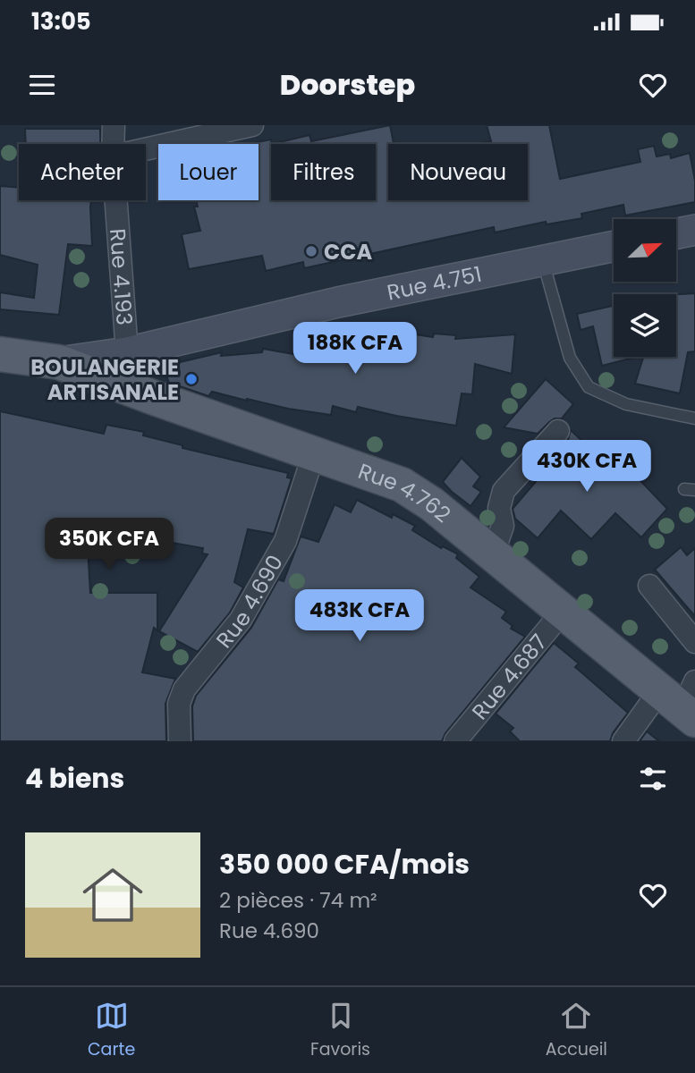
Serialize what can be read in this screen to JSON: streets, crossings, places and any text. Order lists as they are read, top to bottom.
{
  "streets": {
    "main road": ["Rue 4.751", "Rue 4.762"],
    "street": ["Rue 4.193", "Rue 4.690", "Rue 4.687"]
  },
  "crossings": [
    ["Rue 4.193", "Rue 4.751"],
    ["Rue 4.751", "Rue 4.762"],
    ["Rue 4.762", "Rue 4.690"],
    ["Rue 4.762", "Rue 4.687"]
  ],
  "places": ["CCA", "BOULANGERIE ARTISANALE"],
  "north": "top right",
  "page": {
    "status": "13:05",
    "header": "Doorstep",
    "chip": [
      "Acheter",
      "Louer",
      "Filtres",
      "Nouveau"
    ],
    "price": [
      "188K CFA",
      "430K CFA",
      "350K CFA",
      "483K CFA"
    ],
    "heading": "4 biens",
    "list": [
      {
        "name": "350 000 CFA/mois",
        "note": "2 pièces · 74 m² · Rue 4.690"
      }
    ],
    "tabs": ["Carte", "Favoris", "Accueil"]
  }
}
